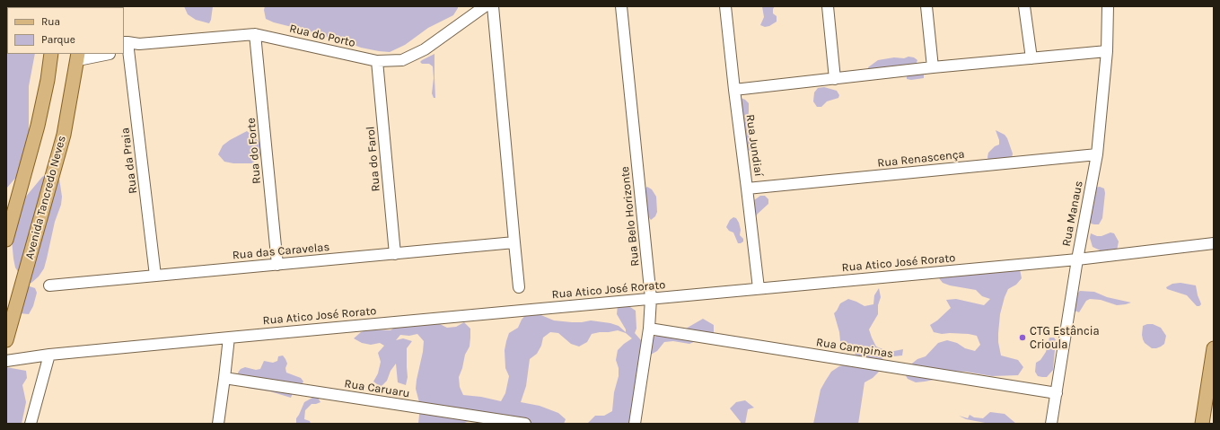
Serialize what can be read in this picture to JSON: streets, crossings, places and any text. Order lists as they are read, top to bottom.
{
  "streets": {
    "main road": ["Avenida Tancredo Neves"],
    "street": [
      "Rua do Porto",
      "Rua Jundiaí",
      "Rua do Forte",
      "Rua do Farol",
      "Rua Renascença",
      "Rua da Praia",
      "Rua Manaus",
      "Rua Belo Horizonte",
      "Rua das Caravelas",
      "Rua Atico José Rorato",
      "Rua Campinas",
      "Rua Caruaru"
    ]
  },
  "crossings": [
    ["Rua do Porto", "Rua do Forte"],
    ["Rua do Porto", "Rua do Farol"],
    ["Rua do Porto", "Rua da Praia"],
    ["Rua Jundiaí", "Rua Renascença"],
    ["Rua Jundiaí", "Rua Atico José Rorato"],
    ["Rua do Forte", "Rua das Caravelas"],
    ["Rua do Farol", "Rua das Caravelas"],
    ["Rua Renascença", "Rua Manaus"],
    ["Rua da Praia", "Rua das Caravelas"],
    ["Rua Manaus", "Rua Atico José Rorato"],
    ["Rua Manaus", "Rua Campinas"],
    ["Rua Belo Horizonte", "Rua Atico José Rorato"],
    ["Rua Belo Horizonte", "Rua Campinas"]
  ],
  "places": ["CTG Estância Crioula"],
  "legend": ["Rua", "Parque"]
}
